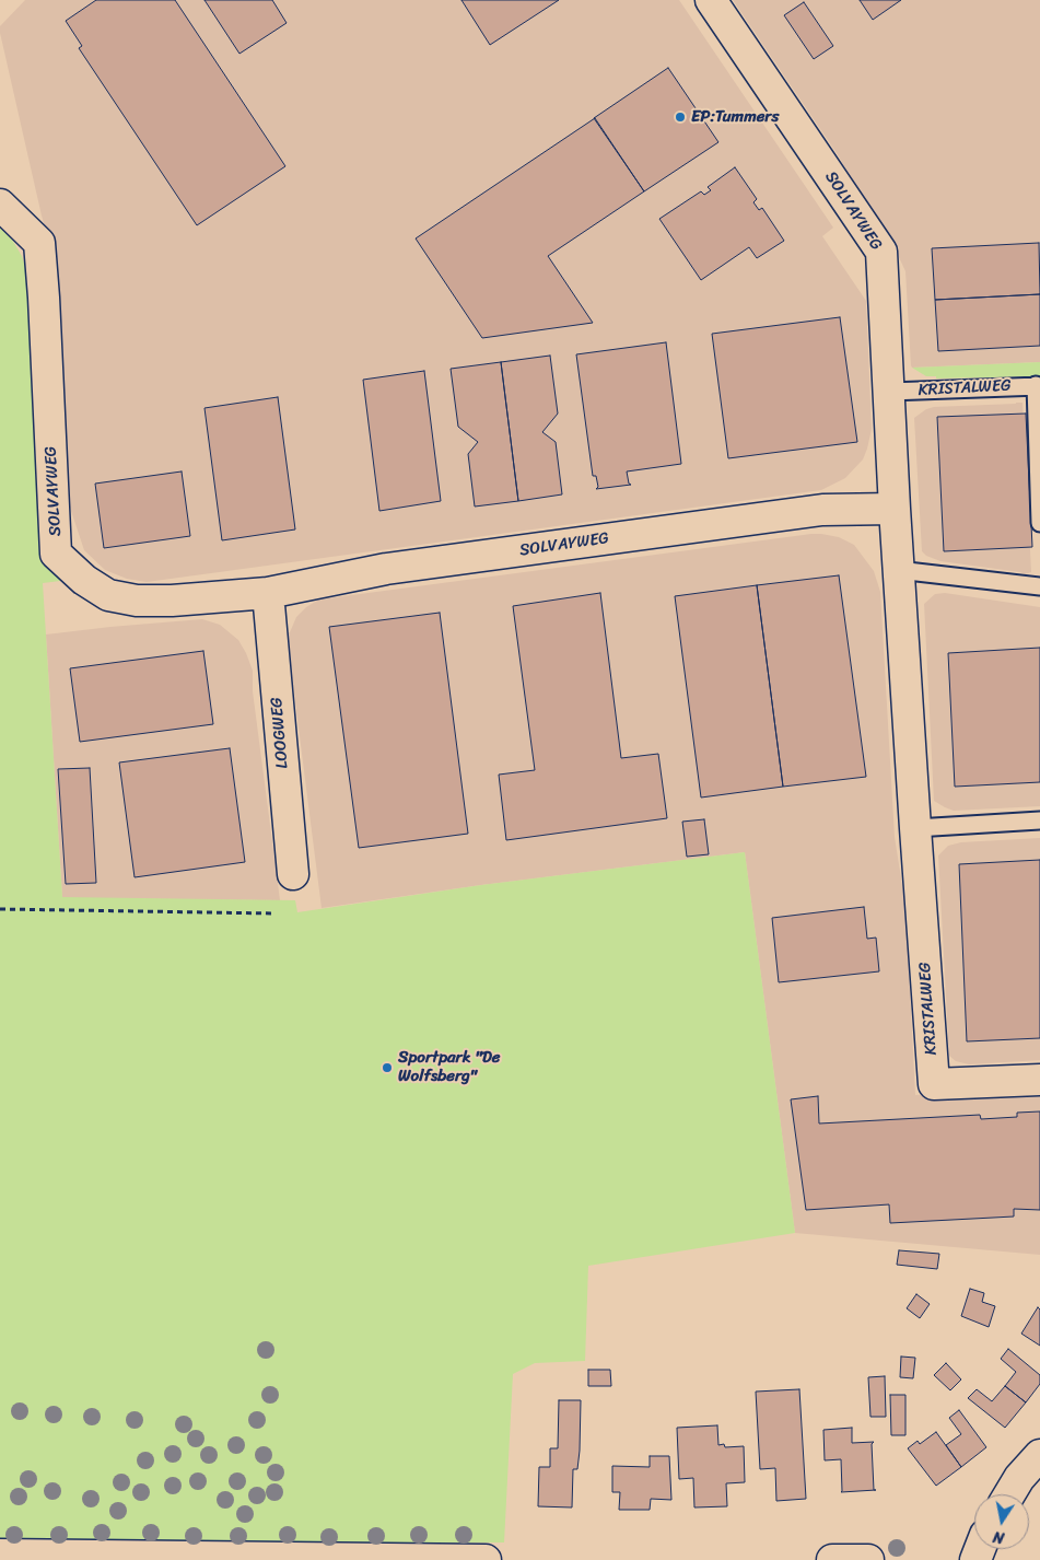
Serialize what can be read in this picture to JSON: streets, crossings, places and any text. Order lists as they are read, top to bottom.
{
  "streets": {
    "street": ["SOLVAYWEG", "KRISTALWEG", "LOOGWEG"]
  },
  "crossings": [
    ["SOLVAYWEG", "KRISTALWEG"],
    ["SOLVAYWEG", "LOOGWEG"]
  ],
  "places": ["EP:Tummers", "Sportpark \"De Wolfsberg\""],
  "north": "bottom"
}
